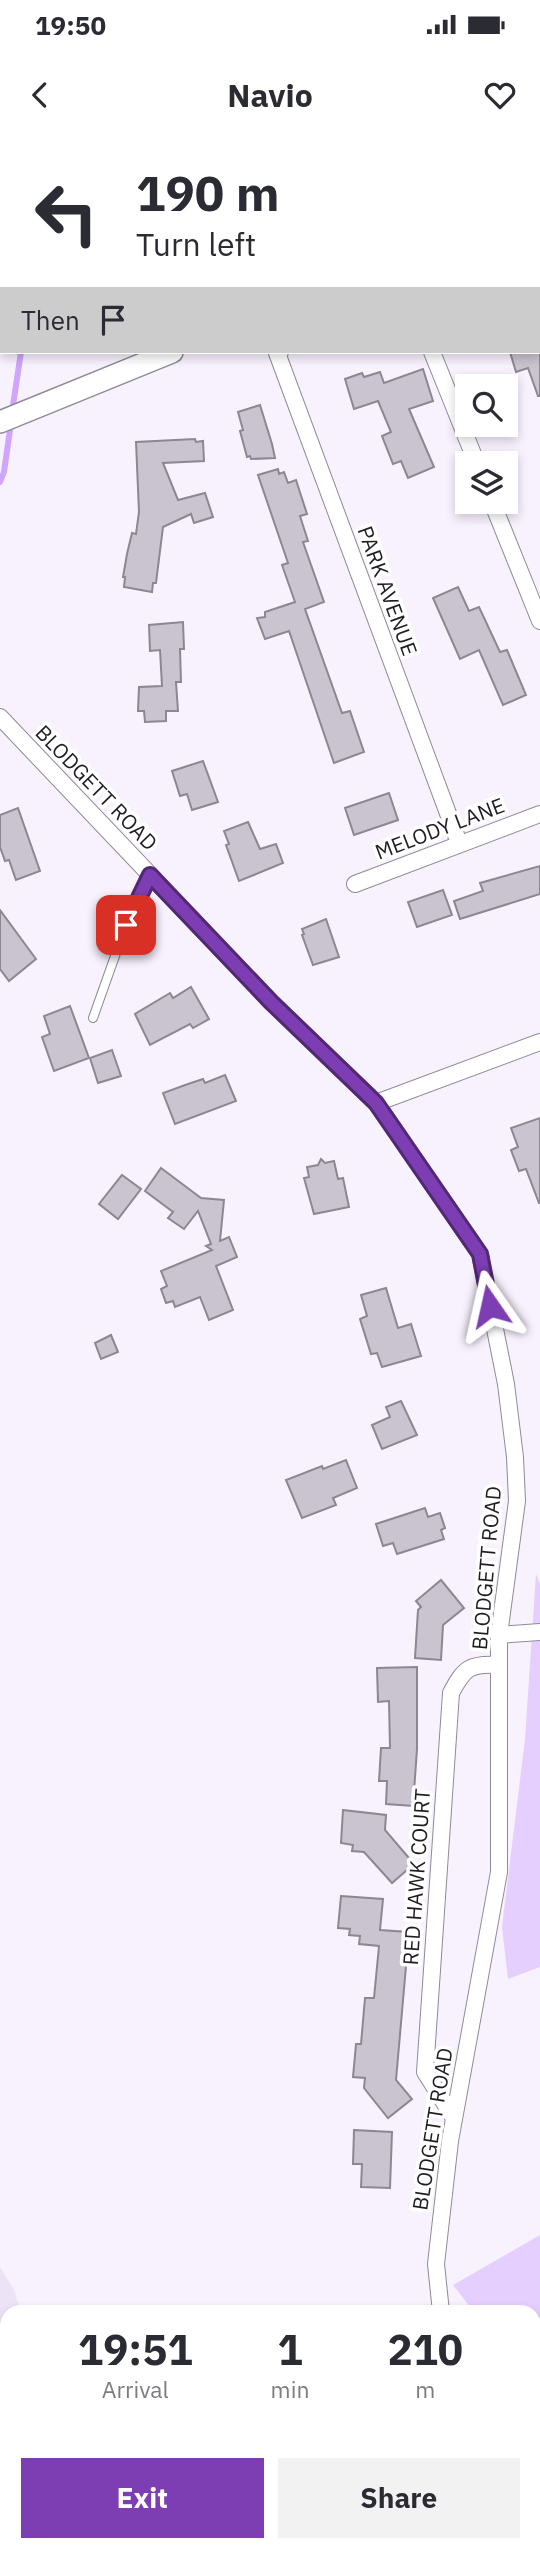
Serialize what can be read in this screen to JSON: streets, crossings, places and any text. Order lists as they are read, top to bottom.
{
  "streets": {
    "street": [
      "PARK AVENUE",
      "BLODGETT ROAD",
      "MELODY LANE",
      "RED HAWK COURT"
    ]
  },
  "crossings": [
    ["PARK AVENUE", "MELODY LANE"],
    ["BLODGETT ROAD", "RED HAWK COURT"]
  ],
  "page": {
    "status": "19:50",
    "header": "Navio",
    "turn": ["190 m", "Turn left"],
    "then": "Then",
    "eta": [
      "19:51",
      "Arrival",
      "1",
      "min",
      "210",
      "m"
    ],
    "buttons": ["Exit", "Share"]
  }
}
